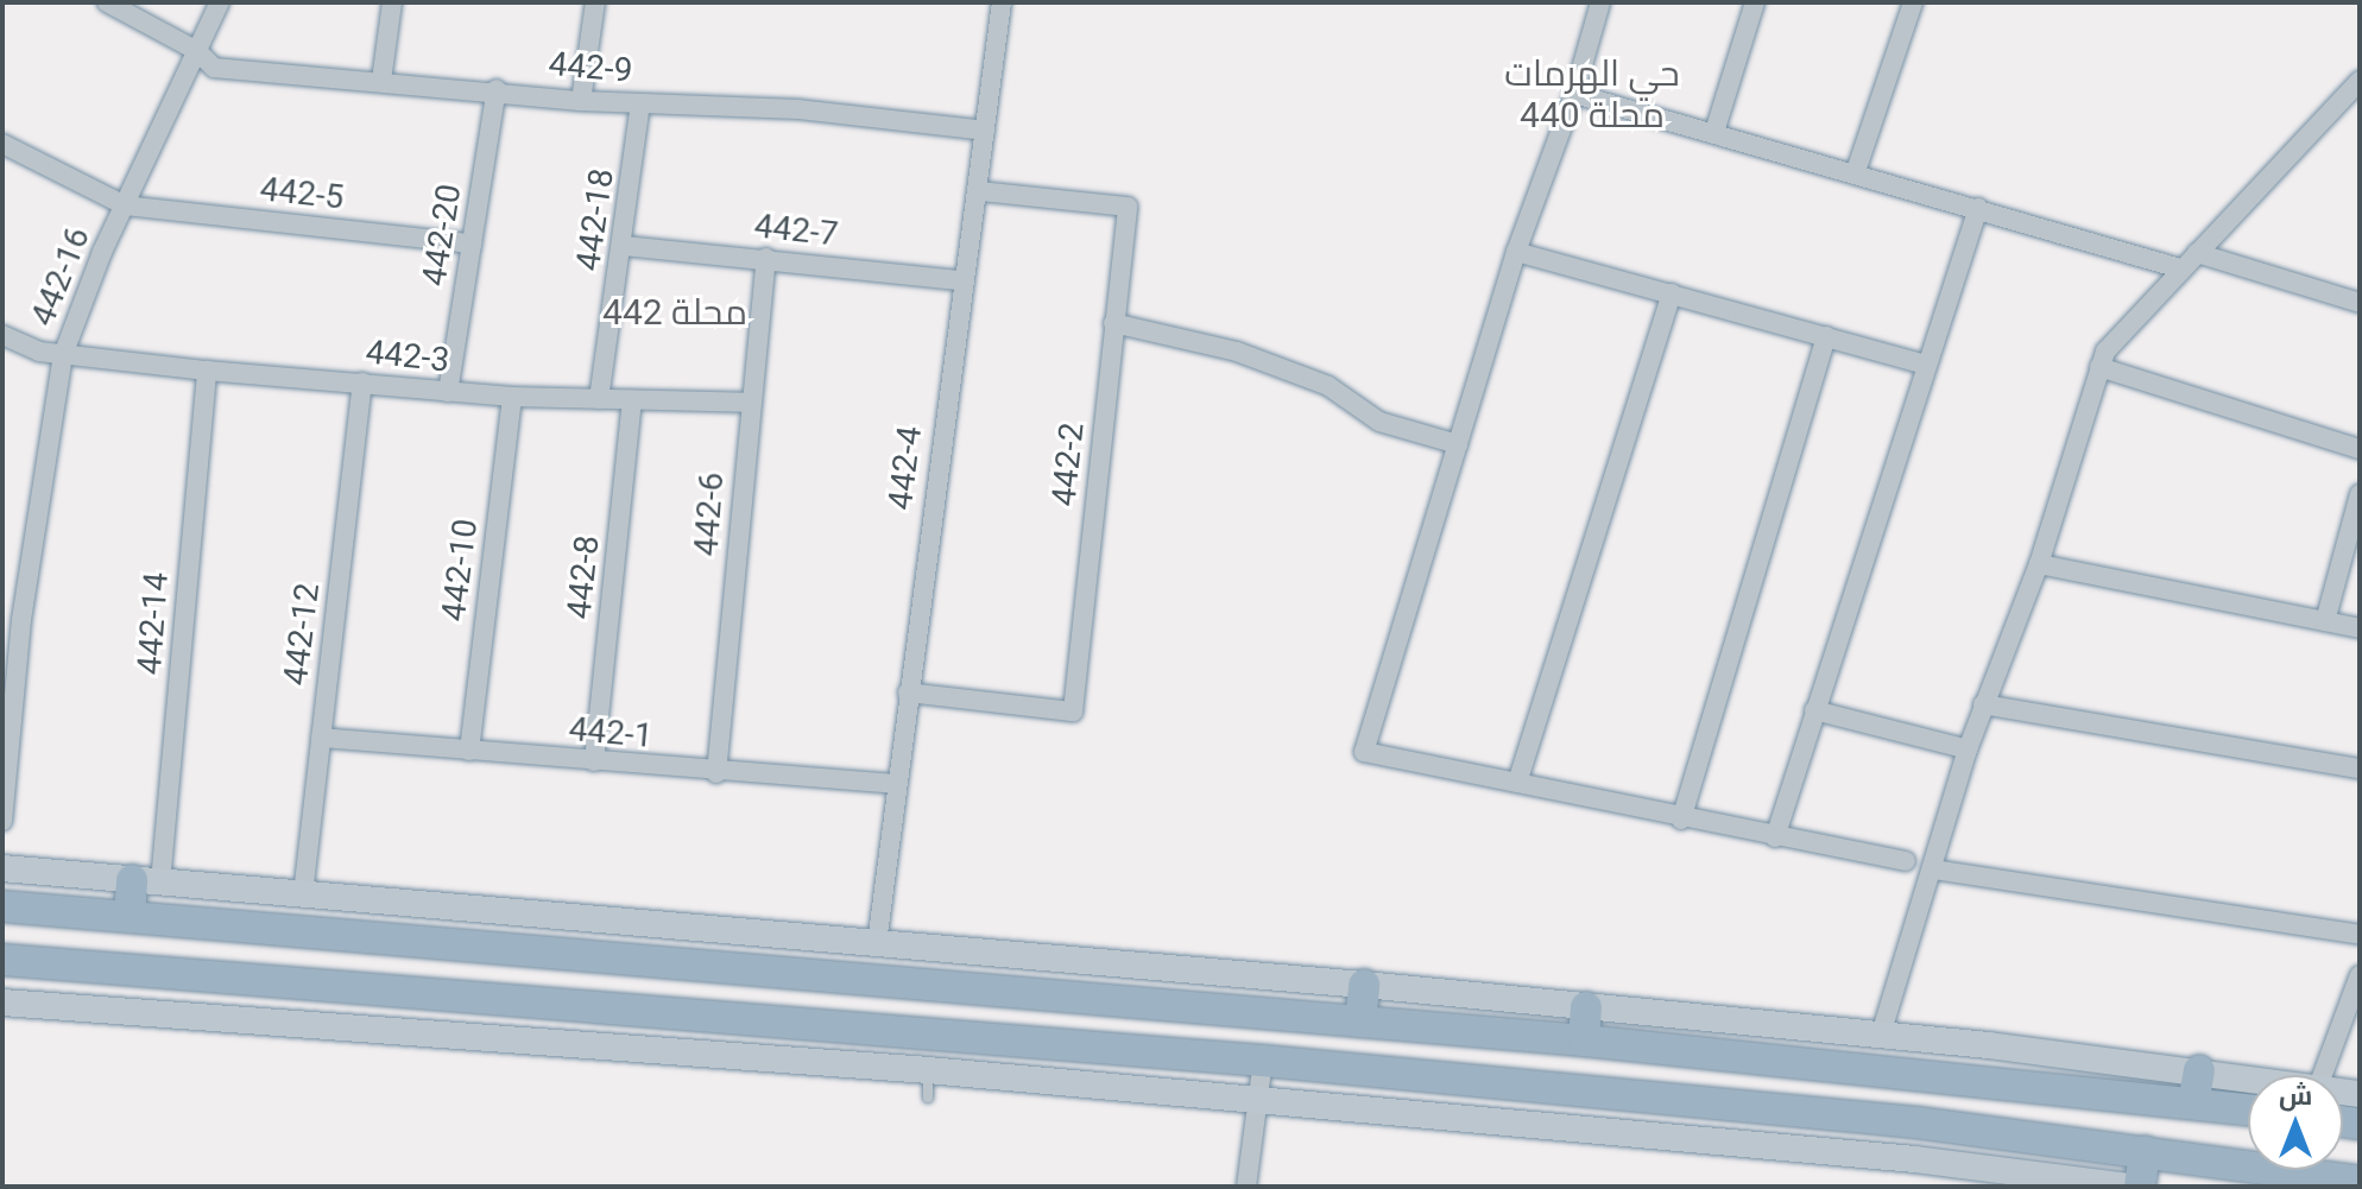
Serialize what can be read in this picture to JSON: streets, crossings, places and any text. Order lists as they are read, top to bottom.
{
  "streets": {
    "street": [
      "442-9",
      "442-5",
      "442-18",
      "442-7",
      "442-20",
      "442-16",
      "442-3",
      "442-2",
      "442-4",
      "442-6",
      "442-10",
      "442-8",
      "442-14",
      "442-12",
      "442-1"
    ]
  },
  "crossings": [
    ["442-9", "442-18"],
    ["442-9", "442-20"],
    ["442-9", "442-16"],
    ["442-9", "442-4"],
    ["442-5", "442-20"],
    ["442-5", "442-16"],
    ["442-18", "442-7"],
    ["442-18", "442-3"],
    ["442-7", "442-4"],
    ["442-7", "442-6"],
    ["442-20", "442-3"],
    ["442-16", "442-3"],
    ["442-3", "442-6"],
    ["442-3", "442-10"],
    ["442-3", "442-8"],
    ["442-3", "442-14"],
    ["442-3", "442-12"],
    ["442-2", "442-4"],
    ["442-4", "442-1"],
    ["442-6", "442-1"],
    ["442-10", "442-1"],
    ["442-8", "442-1"],
    ["442-12", "442-1"]
  ],
  "districts": ["حي الهرمات محلة 440", "محلة 442"],
  "north": "top"
}
